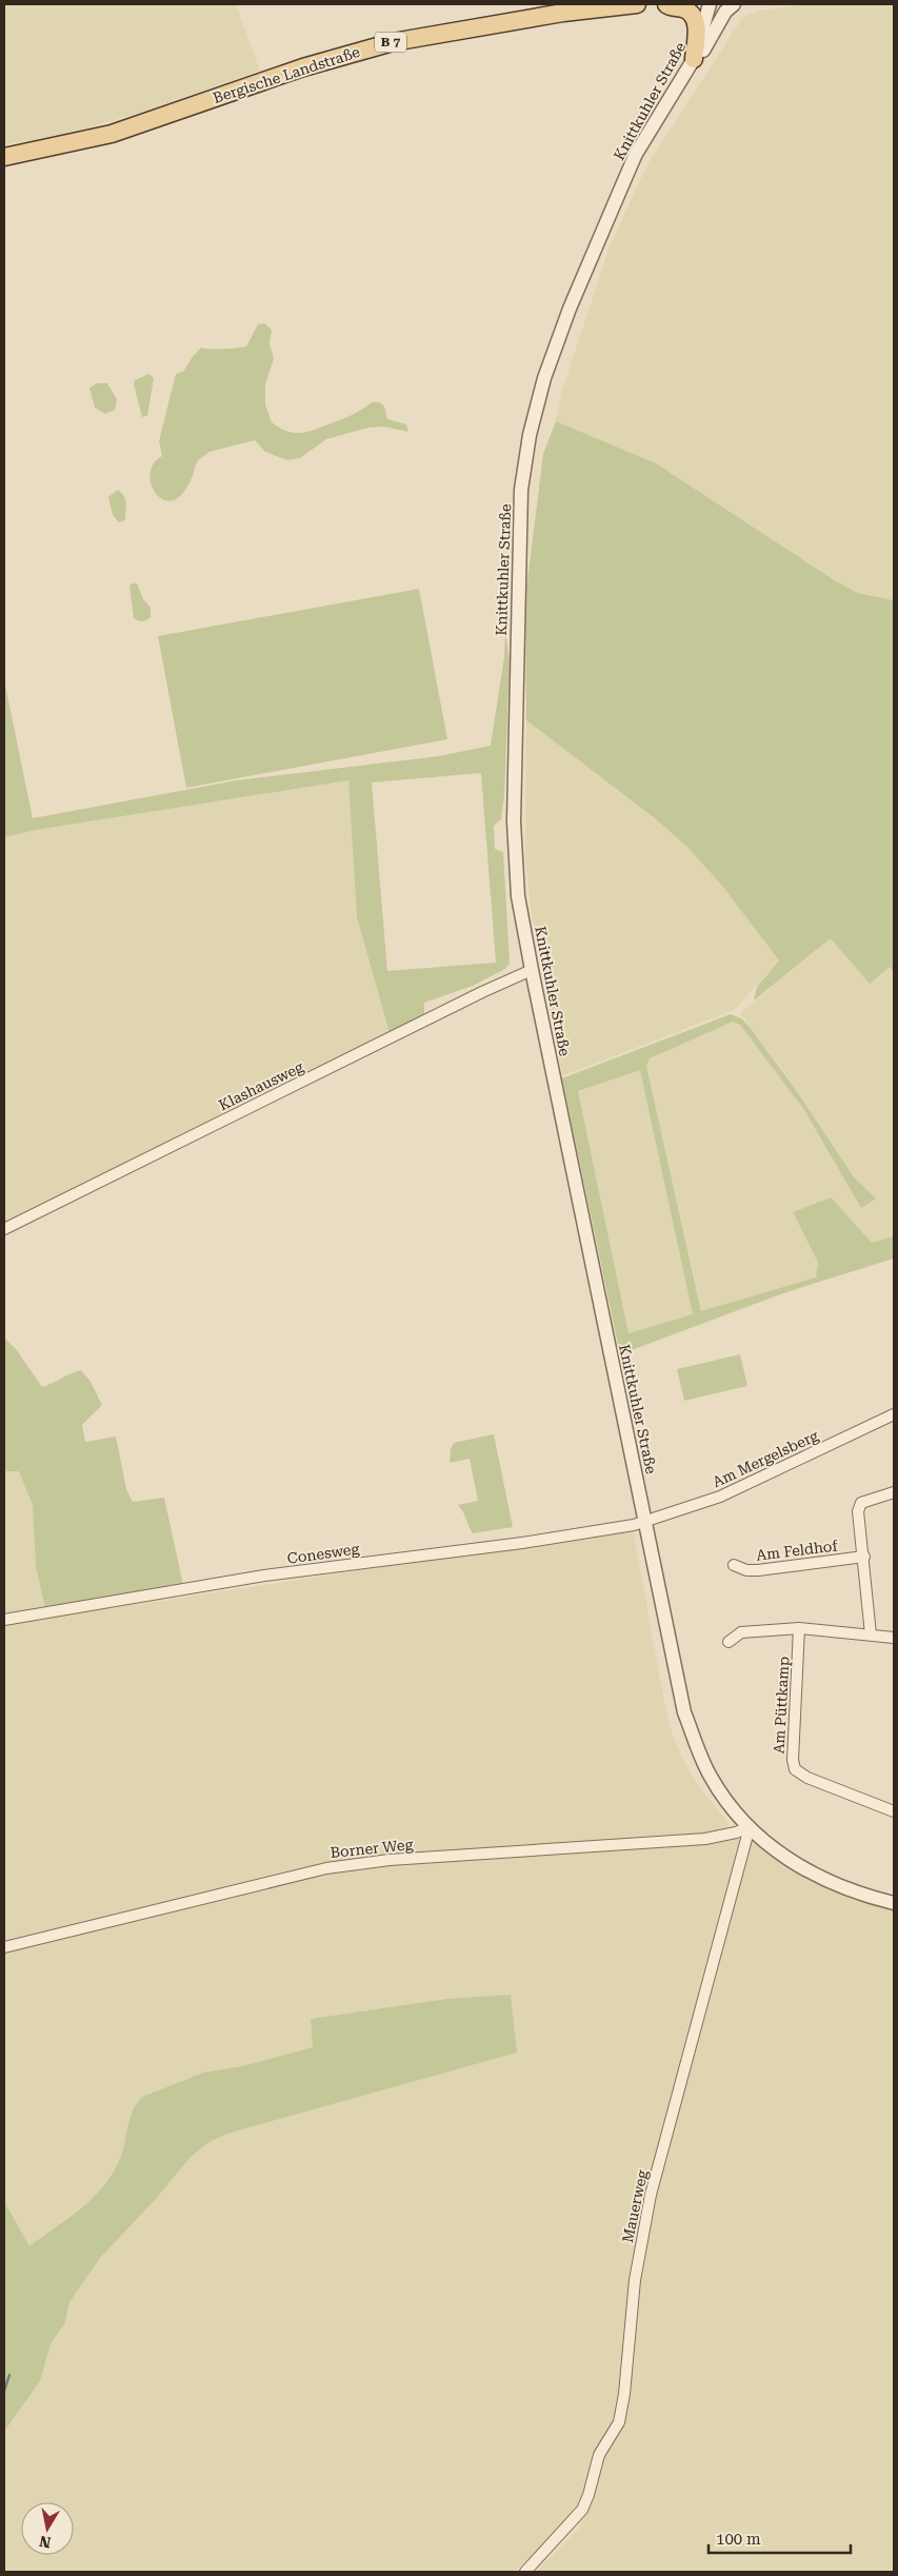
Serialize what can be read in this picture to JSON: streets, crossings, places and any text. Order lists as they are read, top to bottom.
{
  "streets": {
    "main road": ["B 7", "Bergische Landstraße"],
    "street": [
      "Knittkuhler Straße",
      "Klashausweg",
      "Am Mergelsberg",
      "Am Feldhof",
      "Conesweg",
      "Am Püttkamp",
      "Borner Weg",
      "Mauerweg"
    ]
  },
  "crossings": [
    ["Knittkuhler Straße", "Klashausweg"],
    ["Knittkuhler Straße", "Am Mergelsberg"],
    ["Knittkuhler Straße", "Conesweg"],
    ["Knittkuhler Straße", "Borner Weg"],
    ["Knittkuhler Straße", "Mauerweg"],
    ["Am Mergelsberg", "Conesweg"],
    ["Borner Weg", "Mauerweg"]
  ],
  "scale_bar": "100 m",
  "north": "bottom"
}
